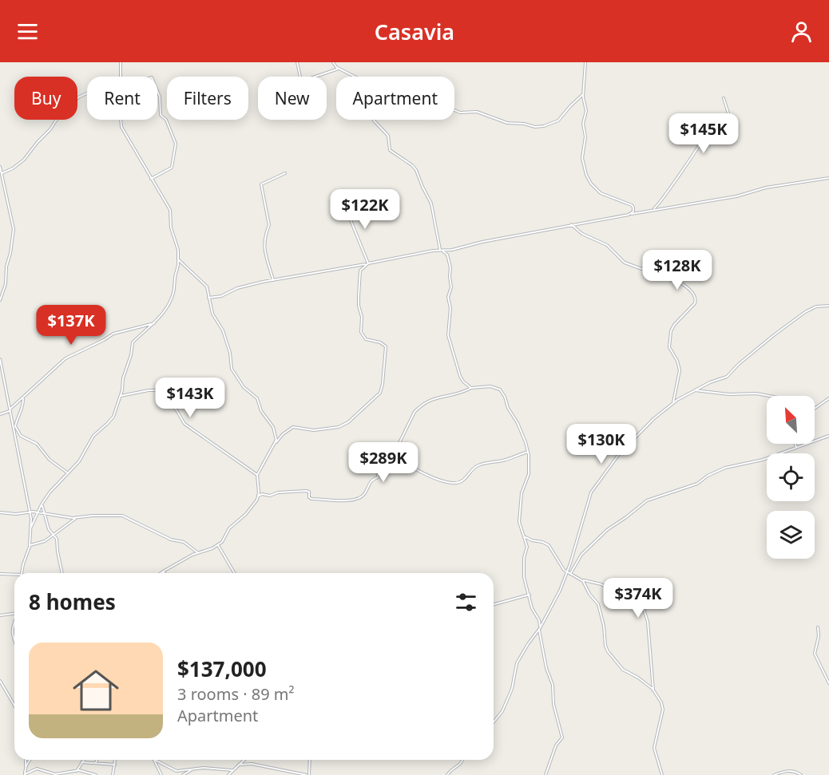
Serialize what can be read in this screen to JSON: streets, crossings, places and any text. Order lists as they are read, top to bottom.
{
  "north": "top left",
  "page": {
    "header": "Casavia",
    "chip": [
      "Buy",
      "Rent",
      "Filters",
      "New",
      "Apartment"
    ],
    "price": [
      "$145K",
      "$122K",
      "$128K",
      "$137K",
      "$143K",
      "$130K",
      "$289K",
      "$374K"
    ],
    "heading": "8 homes",
    "list": [
      {
        "name": "$137,000",
        "note": "3 rooms · 89 m² · Apartment"
      }
    ]
  }
}
